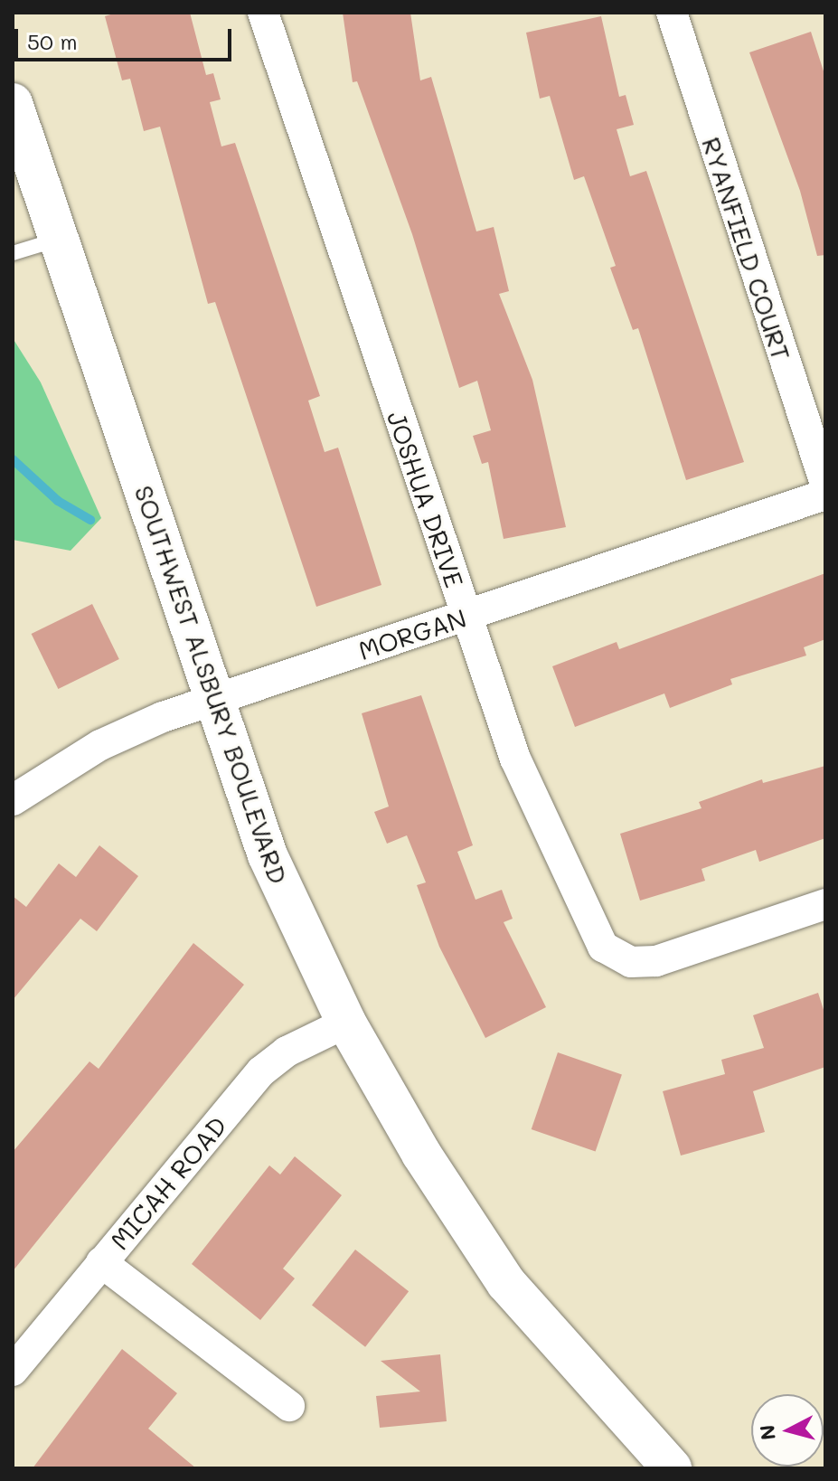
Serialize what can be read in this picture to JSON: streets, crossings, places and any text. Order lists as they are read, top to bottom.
{
  "streets": {
    "main road": ["SOUTHWEST ALSBURY BOULEVARD"],
    "street": [
      "RYANFIELD COURT",
      "JOSHUA DRIVE",
      "MORGAN",
      "MICAH ROAD"
    ]
  },
  "crossings": [
    ["JOSHUA DRIVE", "MORGAN"],
    ["MORGAN", "SOUTHWEST ALSBURY BOULEVARD"],
    ["SOUTHWEST ALSBURY BOULEVARD", "MICAH ROAD"]
  ],
  "scale_bar": "50 m",
  "north": "left"
}
